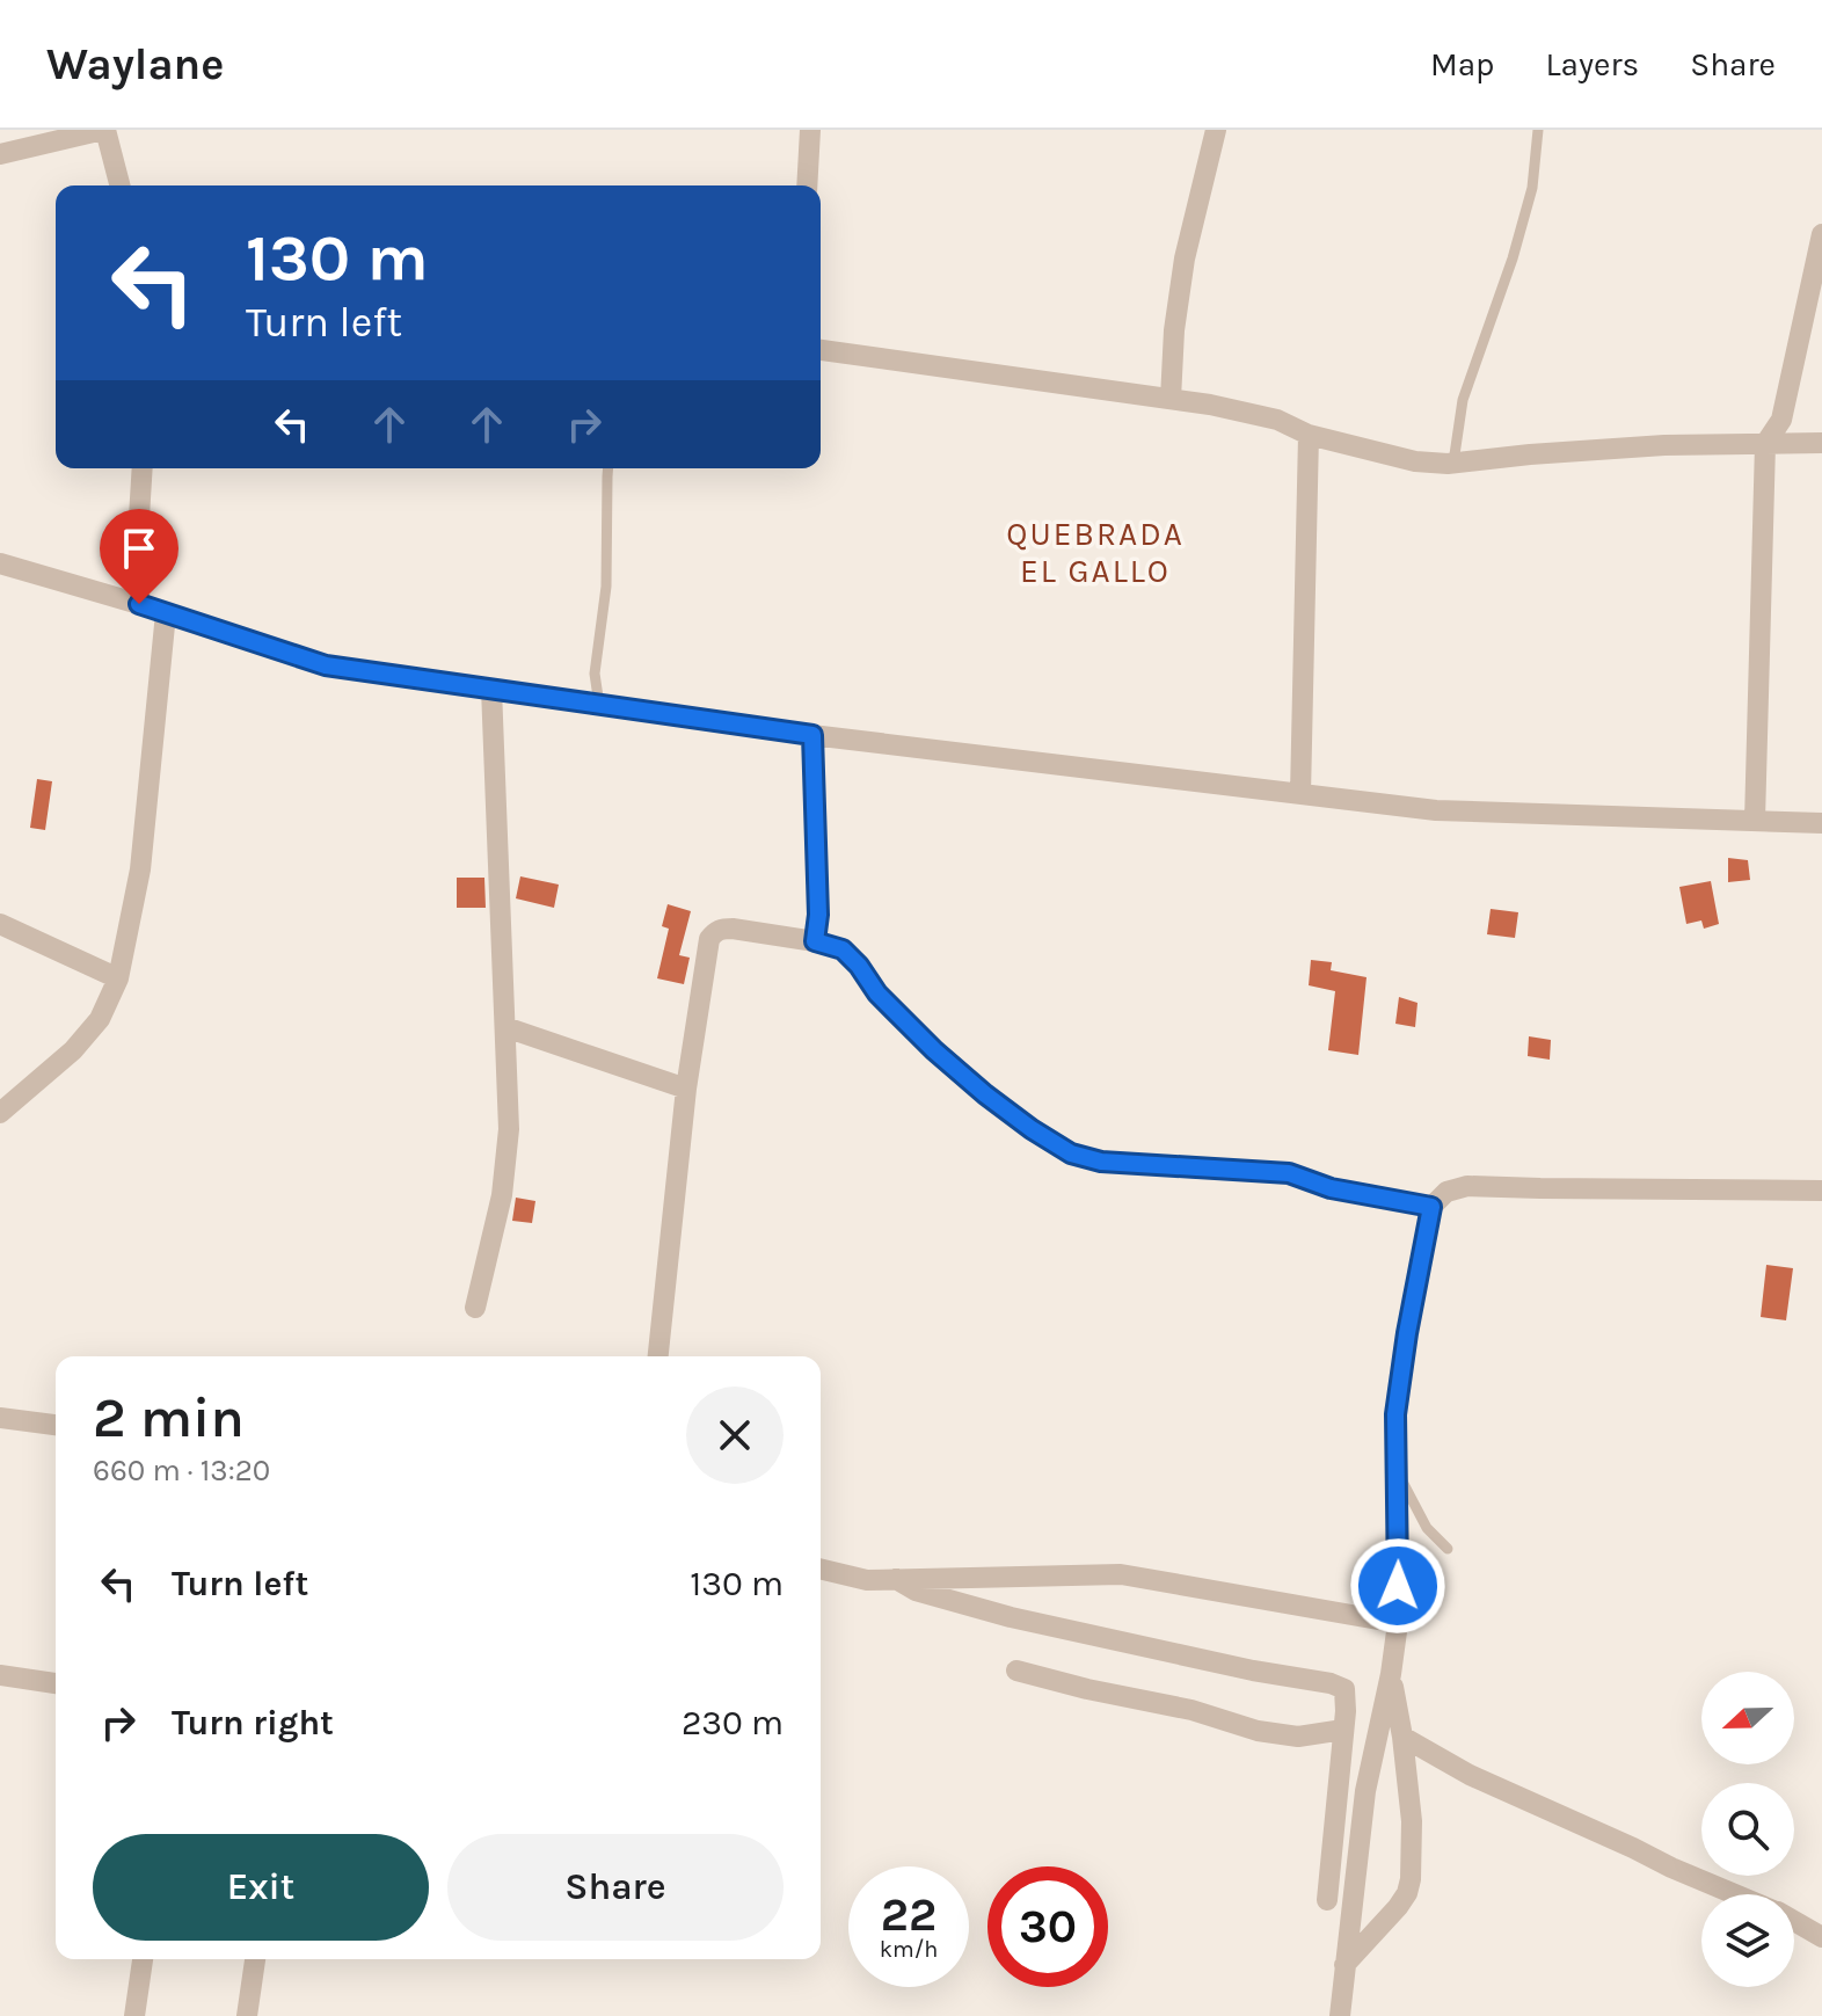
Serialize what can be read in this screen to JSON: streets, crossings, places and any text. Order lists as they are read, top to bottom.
{
  "districts": ["QUEBRADA EL GALLO"],
  "north": "left",
  "page": {
    "header": "Waylane",
    "nav": ["Map", "Layers", "Share"],
    "turn": ["130 m", "Turn left"],
    "heading": ["2 min", "660 m · 13:20"],
    "list": [
      {
        "name": "Turn left",
        "value": "130 m"
      },
      {
        "name": "Turn right",
        "value": "230 m"
      }
    ],
    "buttons": ["Exit", "Share"],
    "speed": "22 km/h",
    "limit": "30"
  }
}
